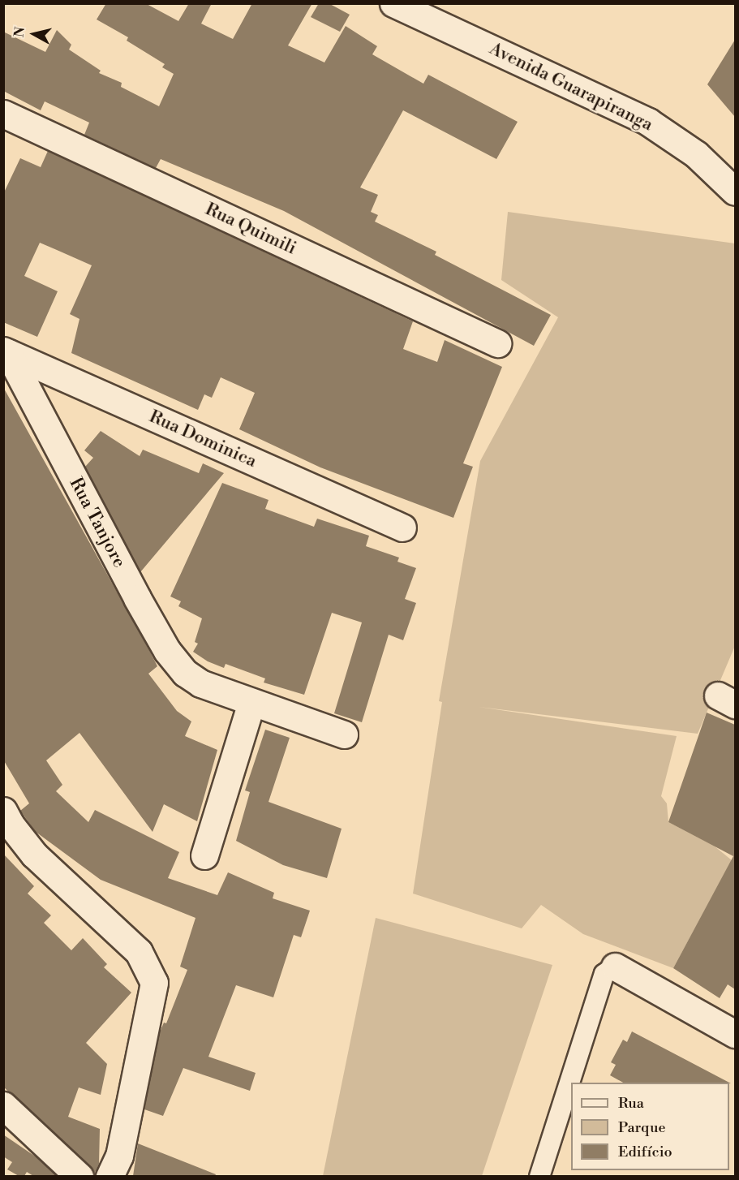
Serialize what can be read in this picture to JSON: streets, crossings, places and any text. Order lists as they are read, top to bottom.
{
  "streets": {
    "street": [
      "Avenida Guarapiranga",
      "Rua Quimili",
      "Rua Dominica",
      "Rua Tanjore"
    ]
  },
  "crossings": [
    ["Rua Dominica", "Rua Tanjore"]
  ],
  "legend": ["Rua", "Parque", "Edifício"],
  "north": "left"
}
